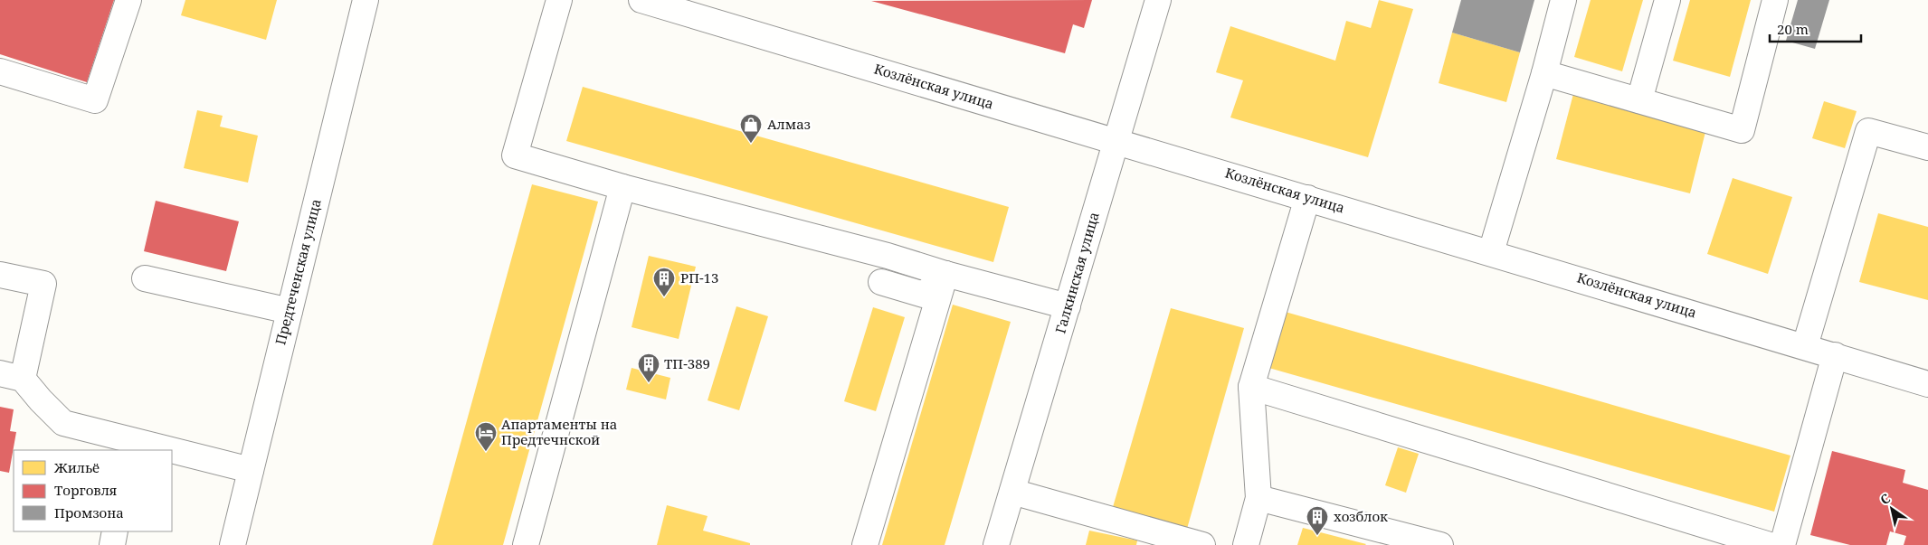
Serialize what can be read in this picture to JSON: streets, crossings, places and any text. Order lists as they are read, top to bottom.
{
  "streets": {
    "street": ["Козлёнская улица", "Предтеченская улица", "Галкинская улица"]
  },
  "crossings": [
    ["Козлёнская улица", "Галкинская улица"]
  ],
  "places": {
    "shop": ["Алмаз"],
    "building": ["РП-13", "ТП-389", "хозблок"],
    "hotel": ["Апартаменты на Предтечнской"]
  },
  "legend": ["Жильё", "Торговля", "Промзона"],
  "scale_bar": "20 m",
  "north": "top left"
}
